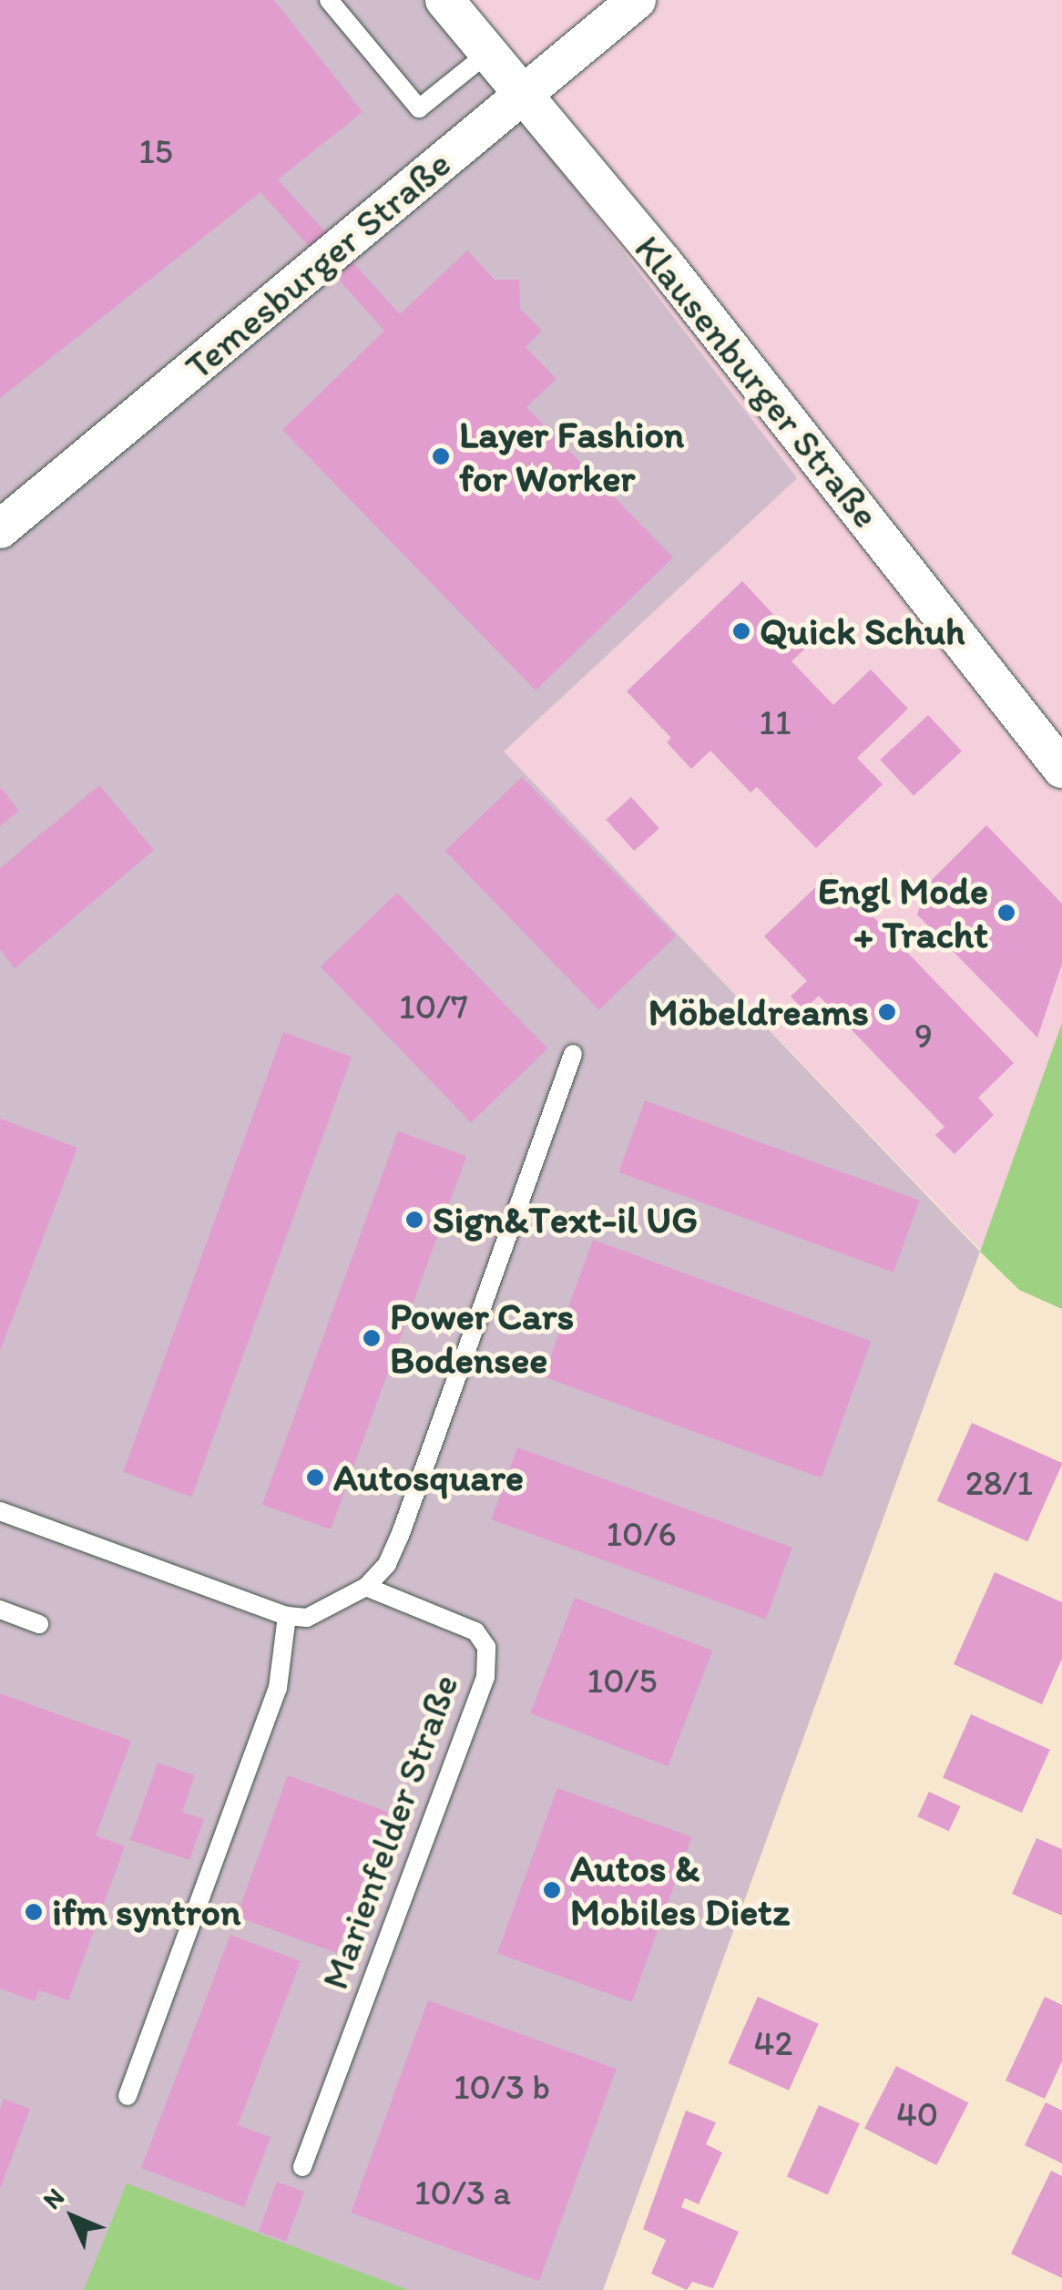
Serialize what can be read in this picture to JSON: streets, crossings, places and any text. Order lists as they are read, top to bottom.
{
  "streets": {
    "street": ["Temesburger Straße", "Klausenburger Straße"],
    "lane": ["Marienfelder Straße"]
  },
  "crossings": [
    ["Temesburger Straße", "Klausenburger Straße"]
  ],
  "places": [
    "Layer Fashion for Worker",
    "Quick Schuh",
    "Engl Mode + Tracht",
    "Möbeldreams",
    "Sign&Text-il UG",
    "Power Cars Bodensee",
    "Autosquare",
    "Autos & Mobiles Dietz",
    "ifm syntron"
  ],
  "house_numbers": [
    "15",
    "11",
    "10/7",
    "9",
    "28/1",
    "10/6",
    "10/5",
    "42",
    "10/3 b",
    "40",
    "10/3 a"
  ],
  "north": "top left"
}
